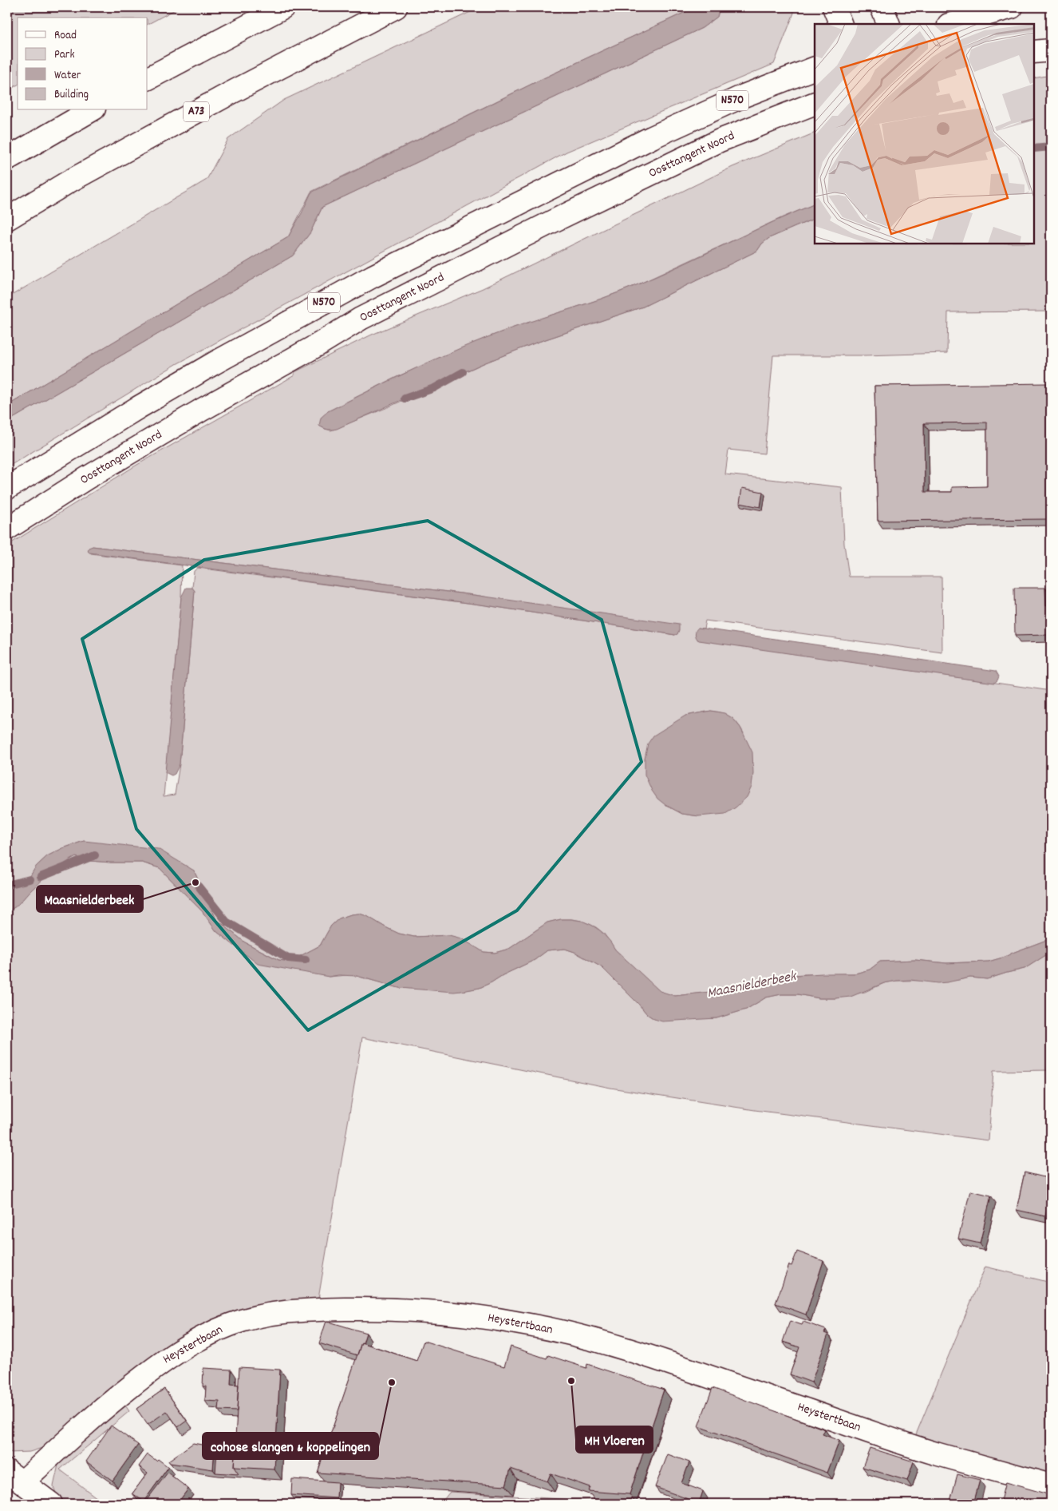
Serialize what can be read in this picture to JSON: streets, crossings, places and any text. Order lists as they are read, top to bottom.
{
  "streets": {
    "main road": [
      "N570",
      "A73",
      "Oosttangent Noord",
      "Heystertbaan"
    ]
  },
  "water": ["Maasnielderbeek"],
  "places": ["Maasnielderbeek", "MH Vloeren", "cohose slangen & koppelingen"],
  "legend": [
    "Road",
    "Park",
    "Water",
    "Building"
  ]
}
